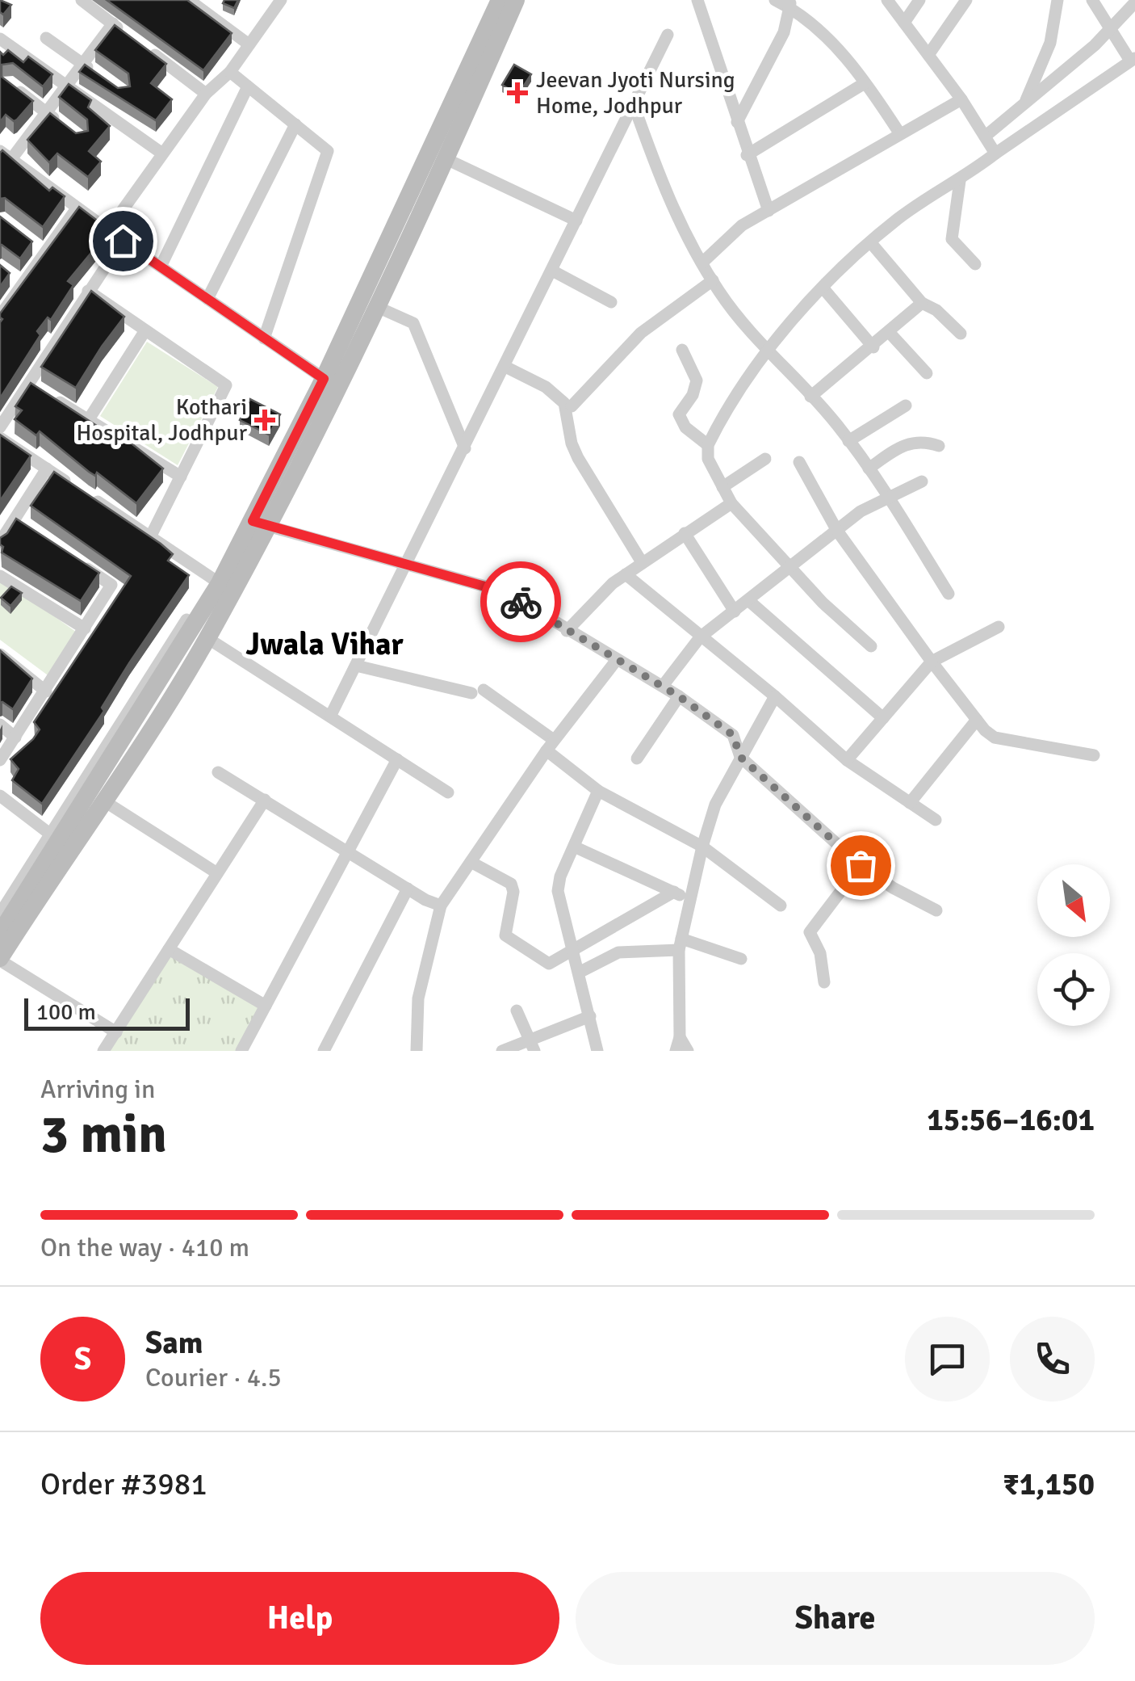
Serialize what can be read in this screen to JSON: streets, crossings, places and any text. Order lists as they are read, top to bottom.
{
  "districts": ["Jwala Vihar"],
  "places": {
    "health": ["Jeevan Jyoti Nursing Home, Jodhpur", "Kothari Hospital, Jodhpur"]
  },
  "scale_bar": "100 m",
  "north": "bottom right",
  "page": {
    "scale": "100 m",
    "heading": ["3 min", "Arriving in", "15:56–16:01"],
    "panel": [
      "Sam",
      "Courier · 4.5",
      "Order #3981",
      "₹1,150"
    ],
    "bar": "On the way · 410 m",
    "round": "S",
    "buttons": ["Help", "Share"]
  }
}
